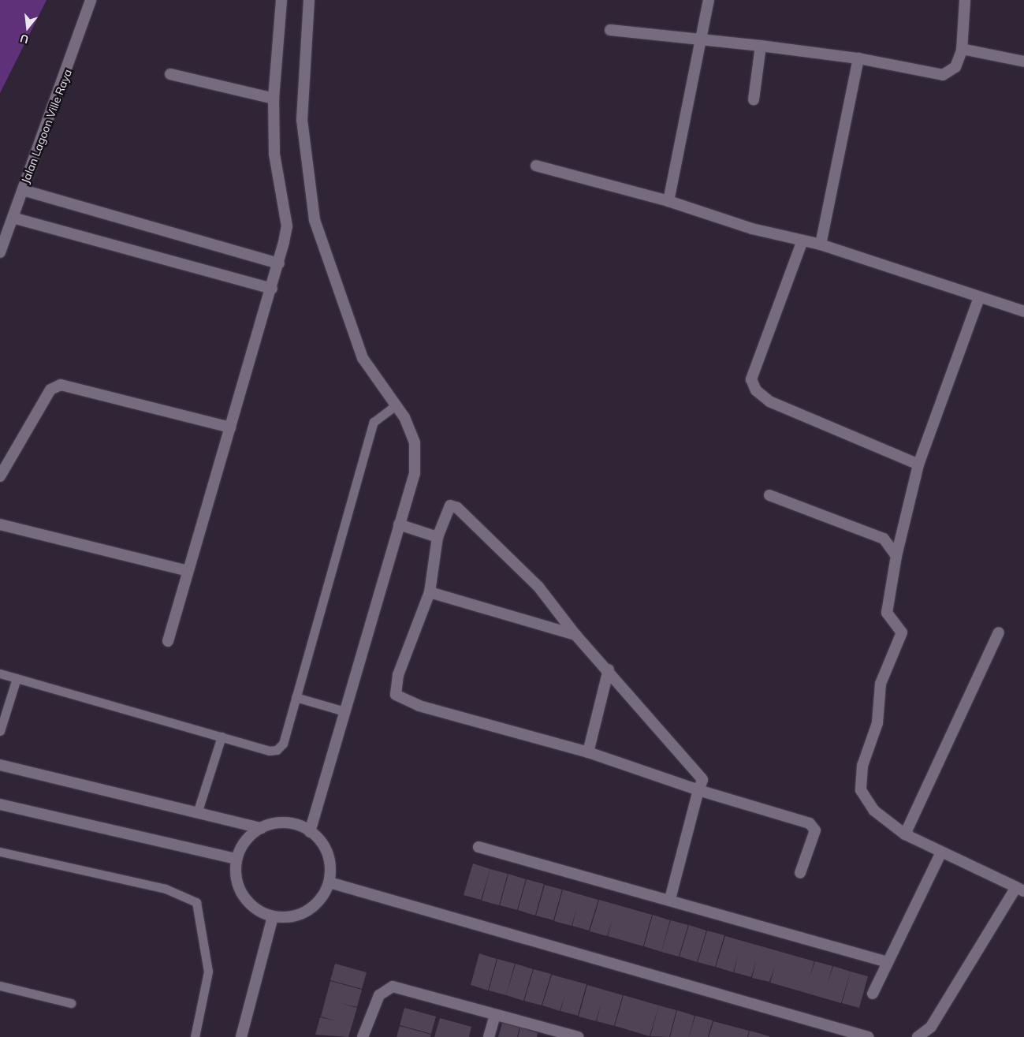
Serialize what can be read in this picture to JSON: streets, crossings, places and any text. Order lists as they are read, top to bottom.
{
  "streets": {
    "street": ["Jalan Lagoon Ville Raya"]
  },
  "north": "bottom"
}
